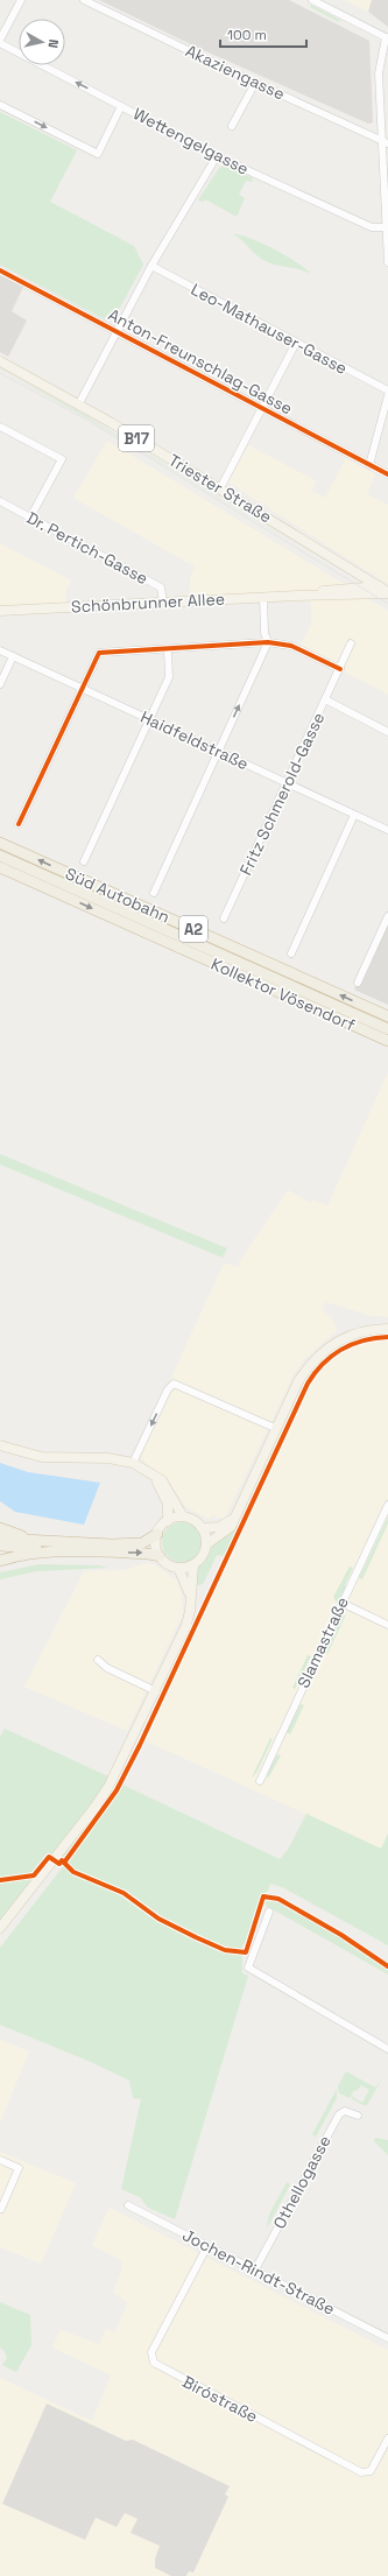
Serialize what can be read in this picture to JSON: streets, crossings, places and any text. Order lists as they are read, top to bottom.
{
  "streets": {
    "highway": ["Süd Autobahn", "A2", "Kollektor Vösendorf"],
    "main road": ["B17", "Triester Straße", "Schönbrunner Allee"],
    "street": [
      "Akaziengasse",
      "Wettengelgasse",
      "Leo-Mathauser-Gasse",
      "Anton-Freunschlag-Gasse",
      "Dr. Pertich-Gasse",
      "Haidfeldstraße",
      "Fritz Schmerold-Gasse",
      "Slamastraße",
      "Othellogasse",
      "Jochen-Rindt-Straße",
      "Biróstraße"
    ]
  },
  "crossings": [
    ["Dr. Pertich-Gasse", "Schönbrunner Allee"],
    ["Haidfeldstraße", "Fritz Schmerold-Gasse"],
    ["Othellogasse", "Jochen-Rindt-Straße"],
    ["Jochen-Rindt-Straße", "Biróstraße"]
  ],
  "one_way": ["Kollektor Vösendorf"],
  "scale_bar": "100 m",
  "north": "right"
}
